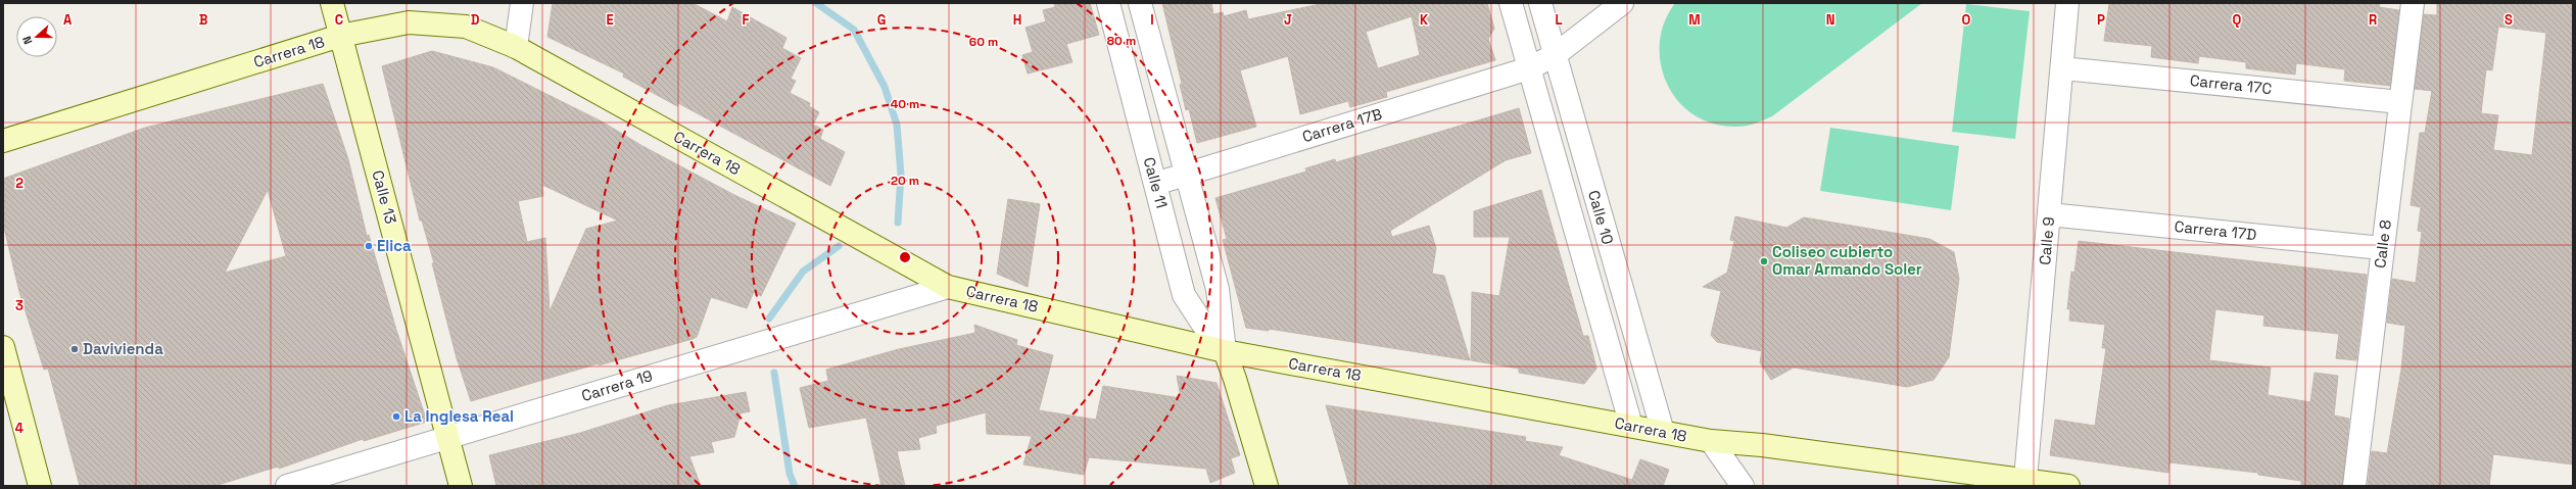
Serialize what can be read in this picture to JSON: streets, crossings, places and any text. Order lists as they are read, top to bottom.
{
  "streets": {
    "street": [
      "Carrera 18",
      "Carrera 17C",
      "Carrera 17B",
      "Calle 11",
      "Calle 13",
      "Calle 10",
      "Carrera 17D",
      "Calle 9",
      "Calle 8",
      "Carrera 19"
    ]
  },
  "crossings": [
    ["Carrera 18", "Calle 11"],
    ["Carrera 18", "Calle 13"],
    ["Carrera 18", "Calle 10"],
    ["Carrera 18", "Calle 9"],
    ["Carrera 18", "Carrera 19"],
    ["Carrera 17C", "Calle 9"],
    ["Carrera 17C", "Calle 8"],
    ["Carrera 17B", "Calle 11"],
    ["Carrera 17B", "Calle 10"],
    ["Calle 13", "Carrera 19"],
    ["Carrera 17D", "Calle 9"],
    ["Carrera 17D", "Calle 8"]
  ],
  "places": [
    "Elica",
    "Coliseo cubierto Omar Armando Soler",
    "Davivienda",
    "La Inglesa Real"
  ],
  "north": "left",
  "grid": {
    "columns": [
      "A",
      "B",
      "C",
      "D",
      "E",
      "F",
      "G",
      "H",
      "I",
      "J",
      "K",
      "L",
      "M",
      "N",
      "O",
      "P",
      "Q",
      "R",
      "S"
    ],
    "rows": ["2", "3", "4"]
  },
  "rings": [
    "80 m",
    "60 m",
    "40 m",
    "20 m"
  ]
}
